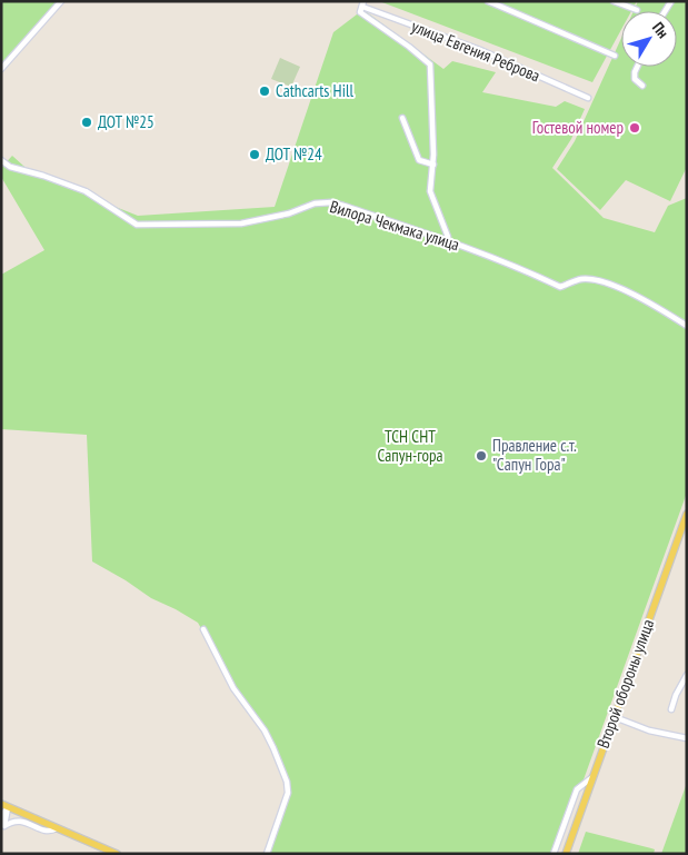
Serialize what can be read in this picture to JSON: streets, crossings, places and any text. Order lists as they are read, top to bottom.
{
  "streets": {
    "main road": ["Второй обороны улица"],
    "street": ["улица Евгения Реброва", "Вилора Чекмака улица"]
  },
  "parks": ["ТСН СНТ Сапун-гора"],
  "places": [
    "Cathcarts Hill",
    "ДОТ №25",
    "Гостевой номер",
    "ДОТ №24",
    "Правление с.т. \"Сапун Гора\""
  ],
  "north": "top right"
}
